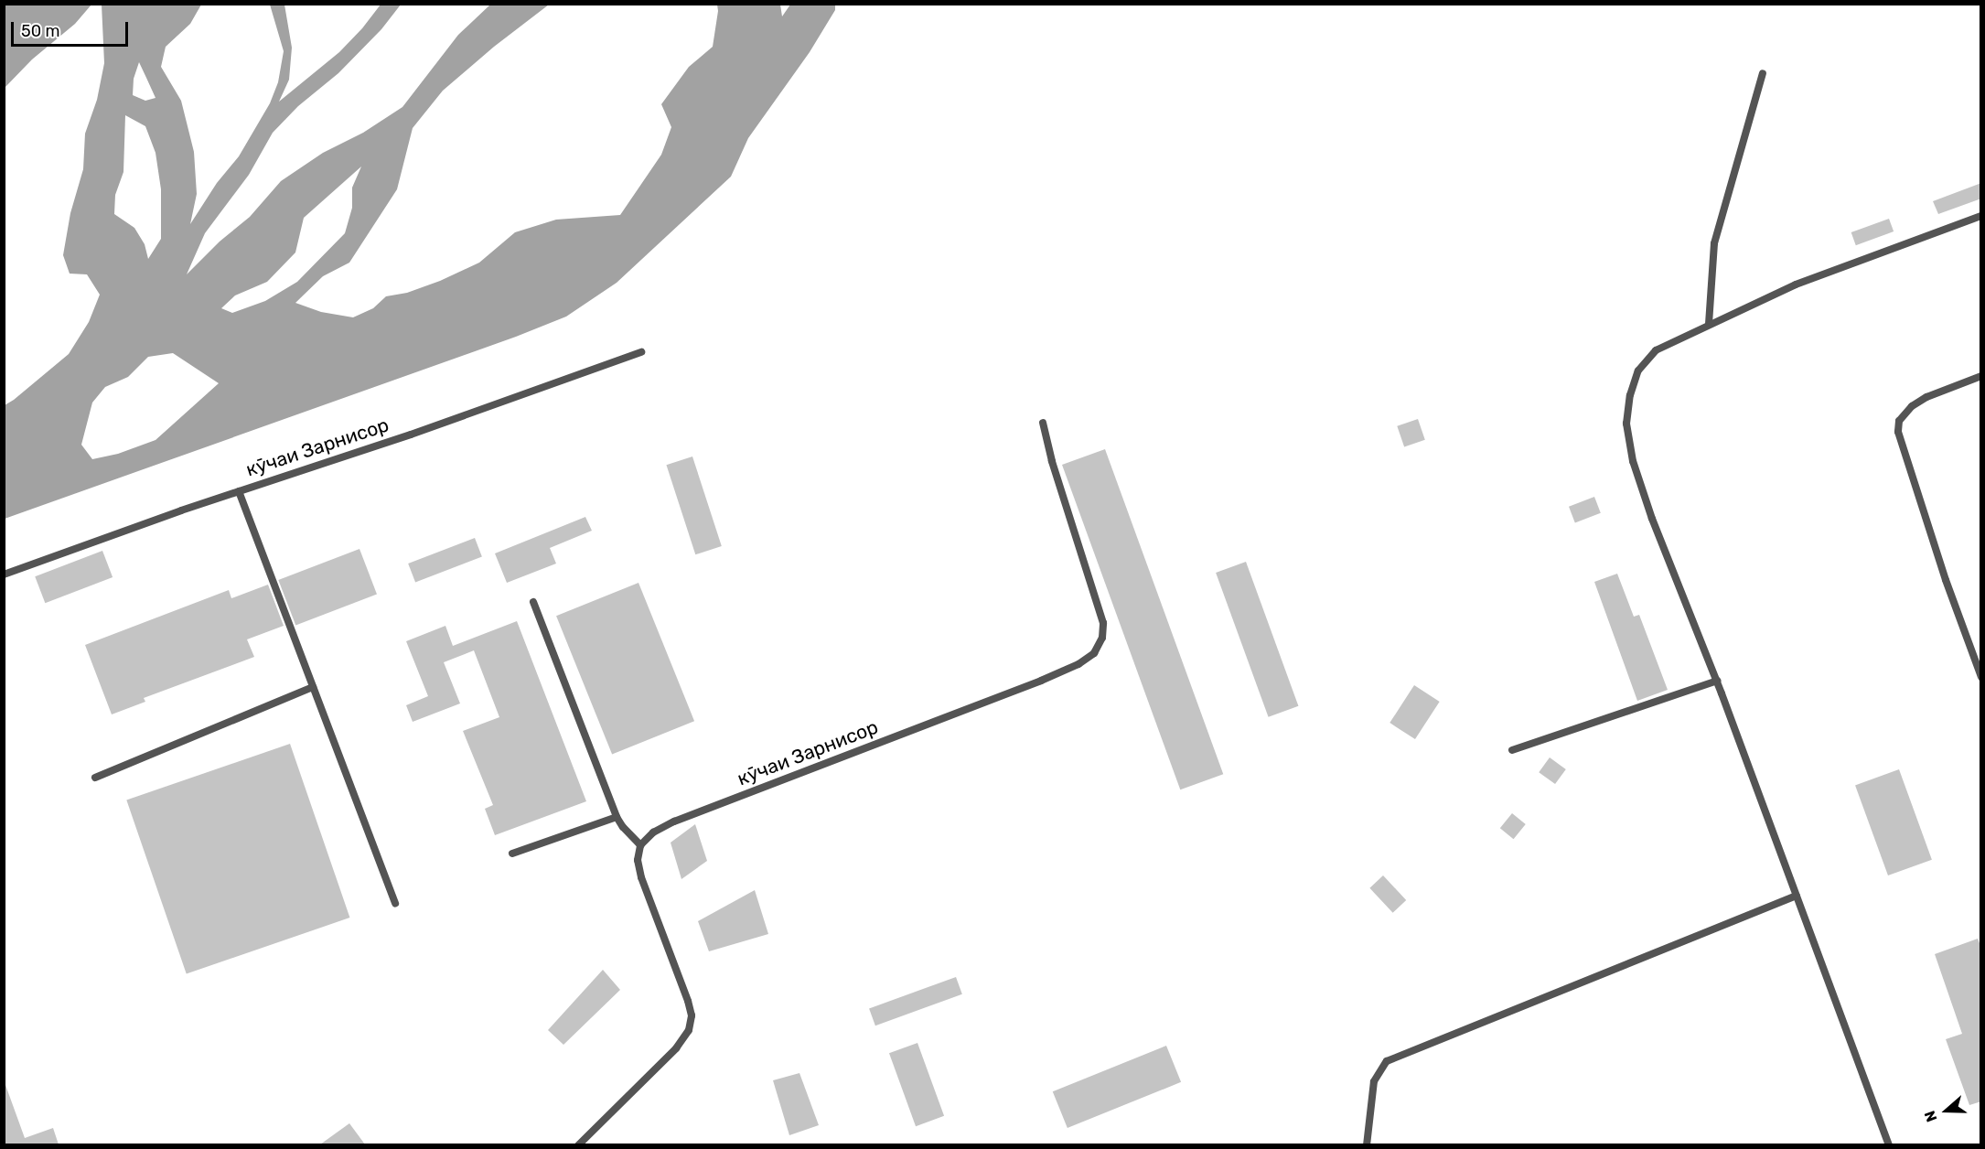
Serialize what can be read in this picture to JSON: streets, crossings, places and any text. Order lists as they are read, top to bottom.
{
  "streets": {
    "lane": ["кӯчаи Зарнисор"]
  },
  "scale_bar": "50 m",
  "north": "left"
}
